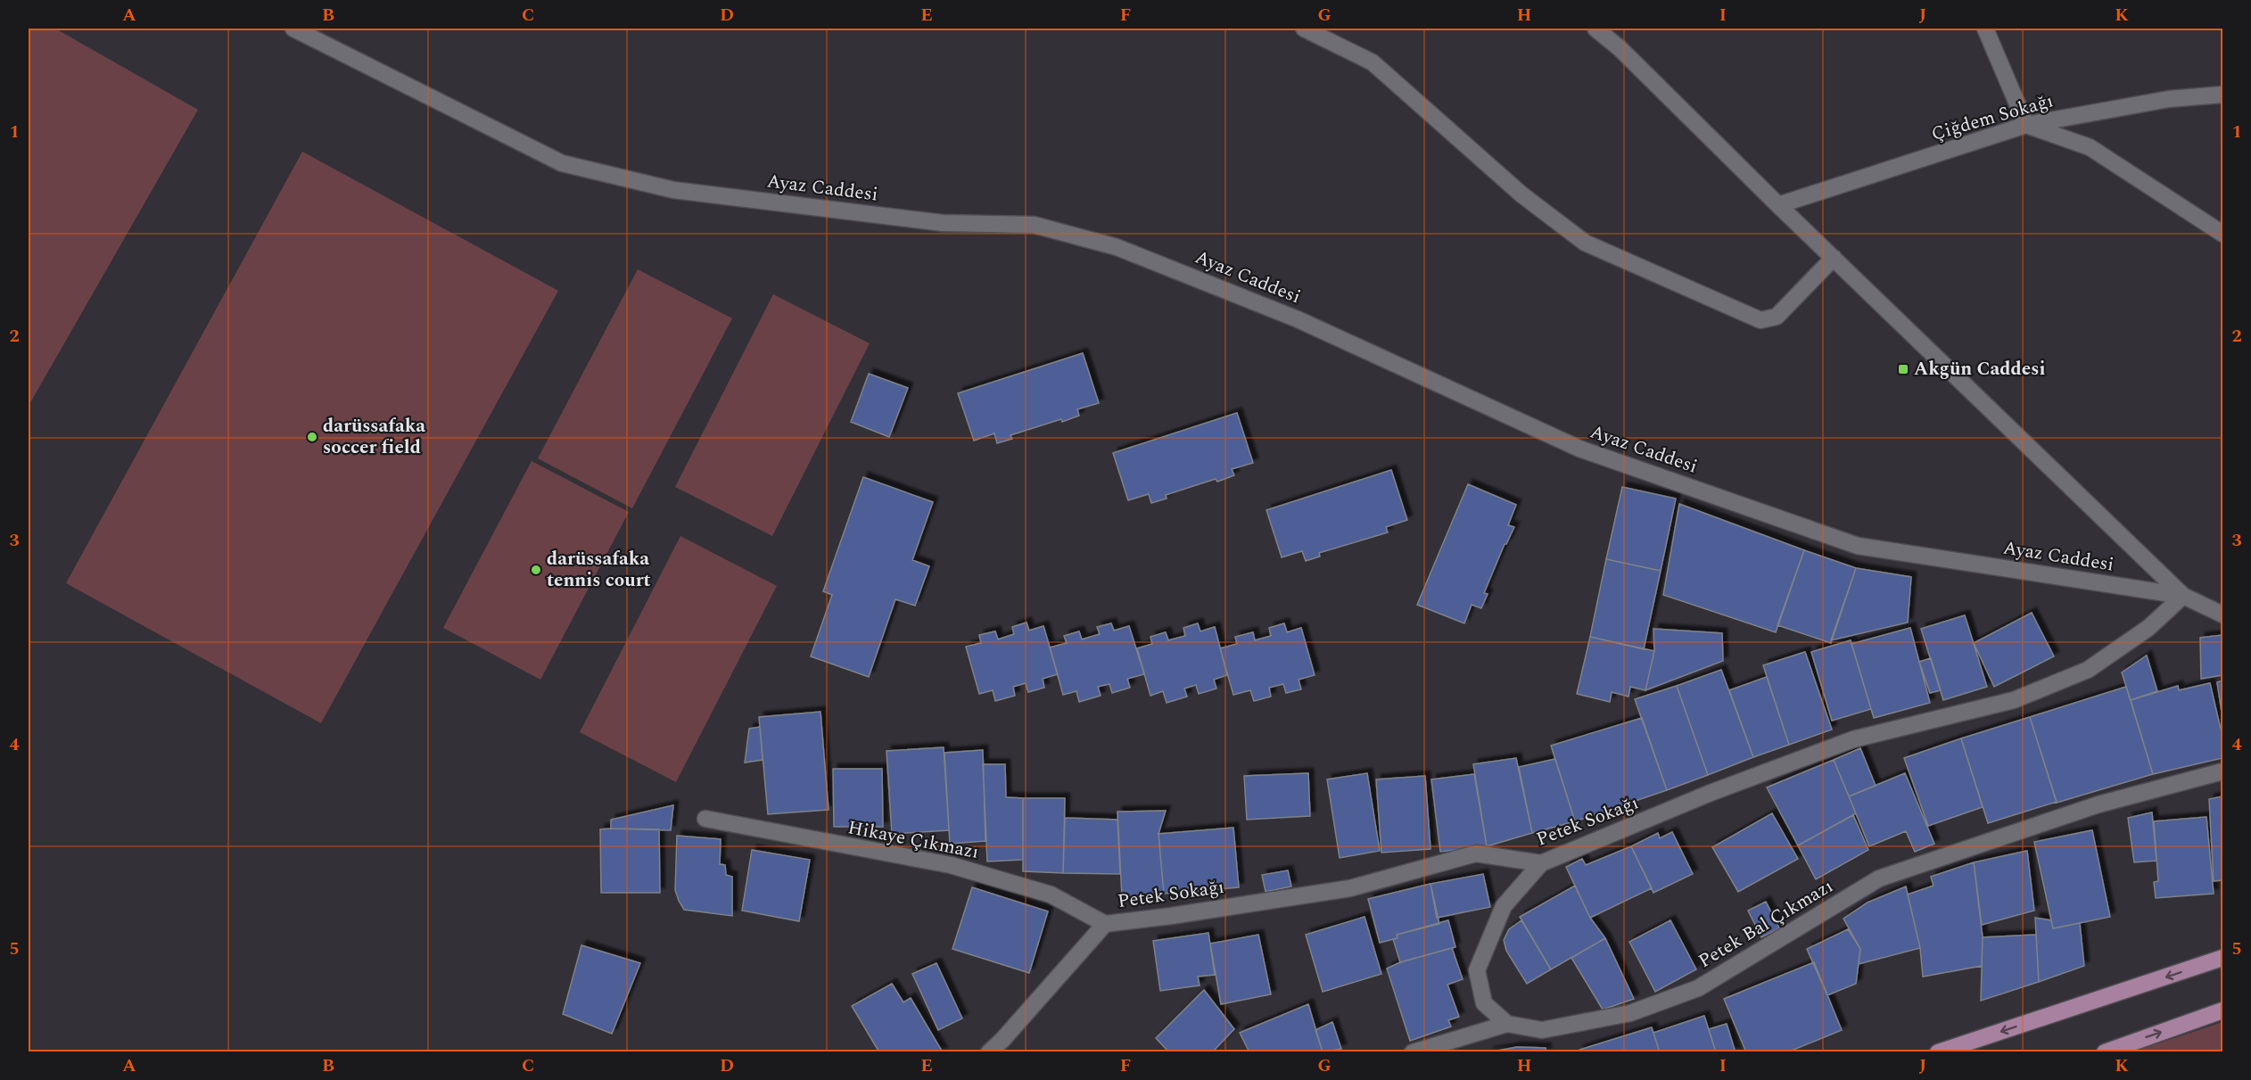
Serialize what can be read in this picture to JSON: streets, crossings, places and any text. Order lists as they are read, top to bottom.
{
  "streets": {
    "street": [
      "Çiğdem Sokağı",
      "Ayaz Caddesi",
      "Petek Sokağı",
      "Hikaye Çıkmazı",
      "Petek Bal Çıkmazı"
    ]
  },
  "crossings": [
    ["Ayaz Caddesi", "Petek Sokağı"],
    ["Petek Sokağı", "Hikaye Çıkmazı"]
  ],
  "places": {
    "transit": ["Akgün Caddesi"],
    "other": ["darüssafaka soccer field", "darüssafaka tennis court"]
  },
  "grid": {
    "columns": [
      "A",
      "B",
      "C",
      "D",
      "E",
      "F",
      "G",
      "H",
      "I",
      "J",
      "K"
    ],
    "rows": [
      "1",
      "2",
      "3",
      "4",
      "5"
    ]
  }
}
